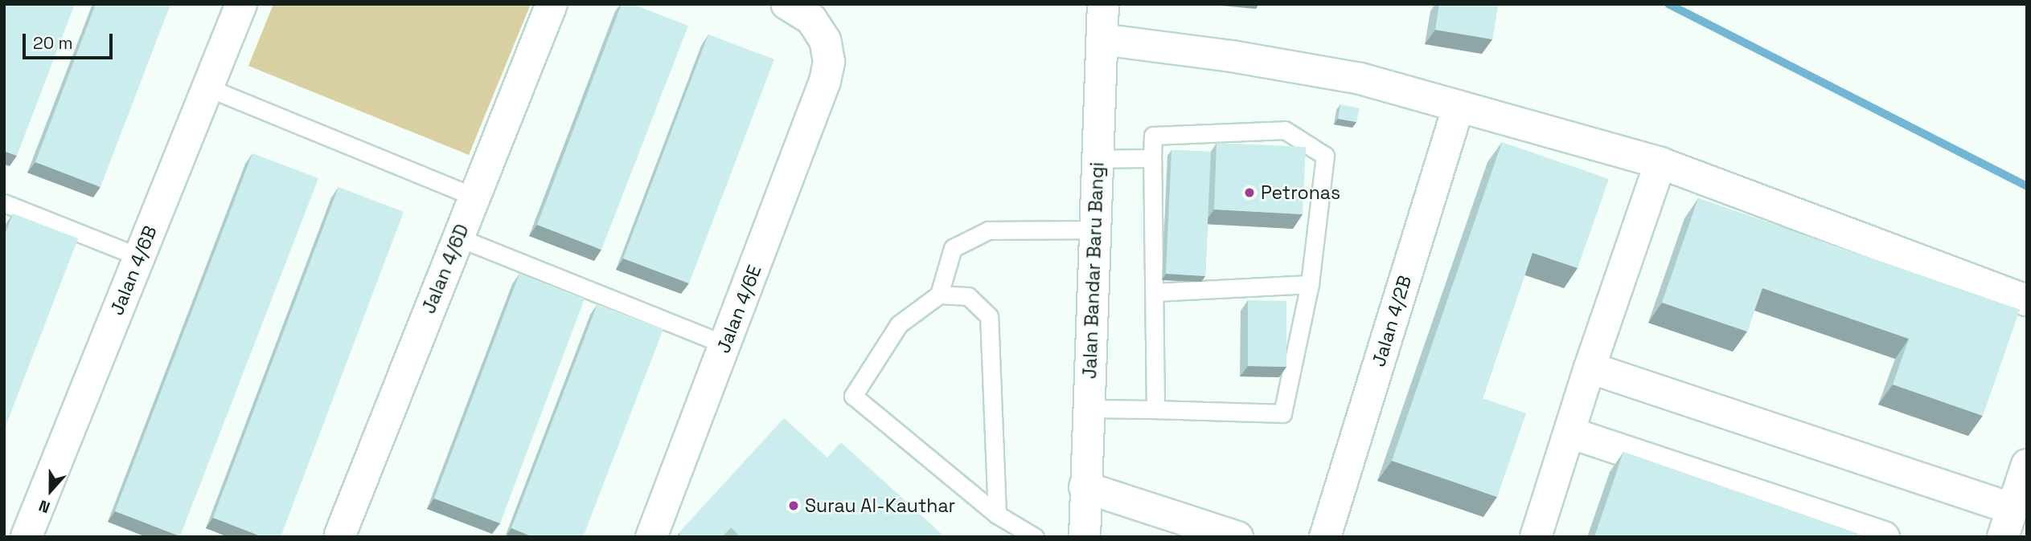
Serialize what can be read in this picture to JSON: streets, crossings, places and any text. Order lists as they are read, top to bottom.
{
  "streets": {
    "street": [
      "Jalan 4/6D",
      "Jalan 4/6B",
      "Jalan Bandar Baru Bangi",
      "Jalan 4/6E",
      "Jalan 4/2B"
    ]
  },
  "places": ["Petronas", "Surau Al-Kauthar"],
  "scale_bar": "20 m",
  "north": "bottom"
}
